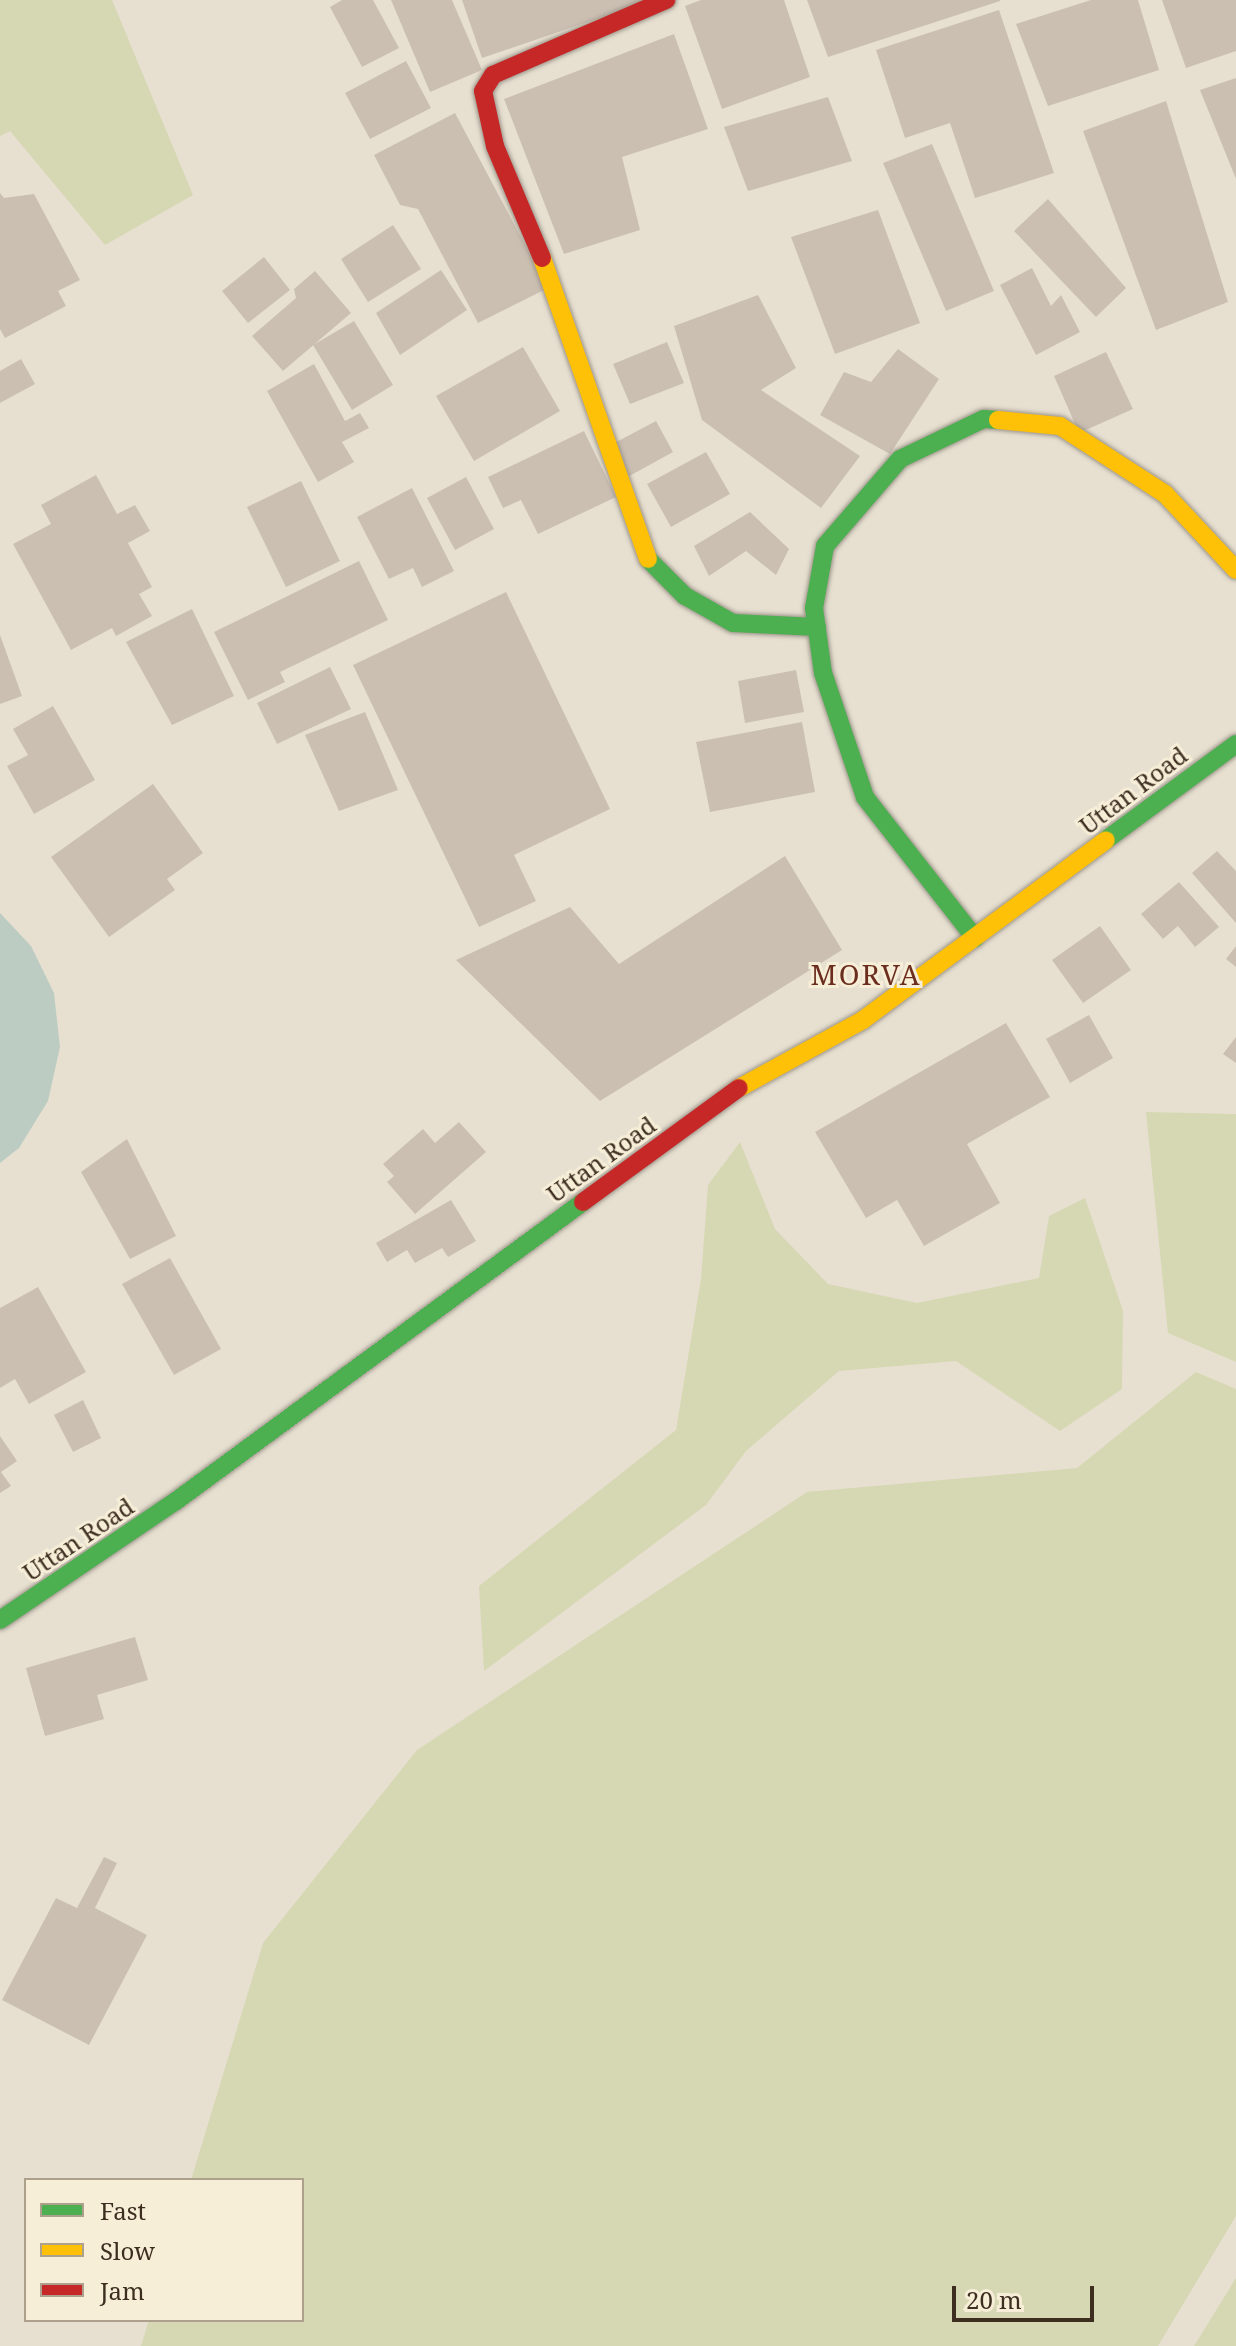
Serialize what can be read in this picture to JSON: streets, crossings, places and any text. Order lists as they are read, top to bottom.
{
  "streets": {
    "street": ["Uttan Road"]
  },
  "districts": ["MORVA"],
  "legend": ["Fast", "Slow", "Jam"],
  "scale_bar": "20 m"
}
